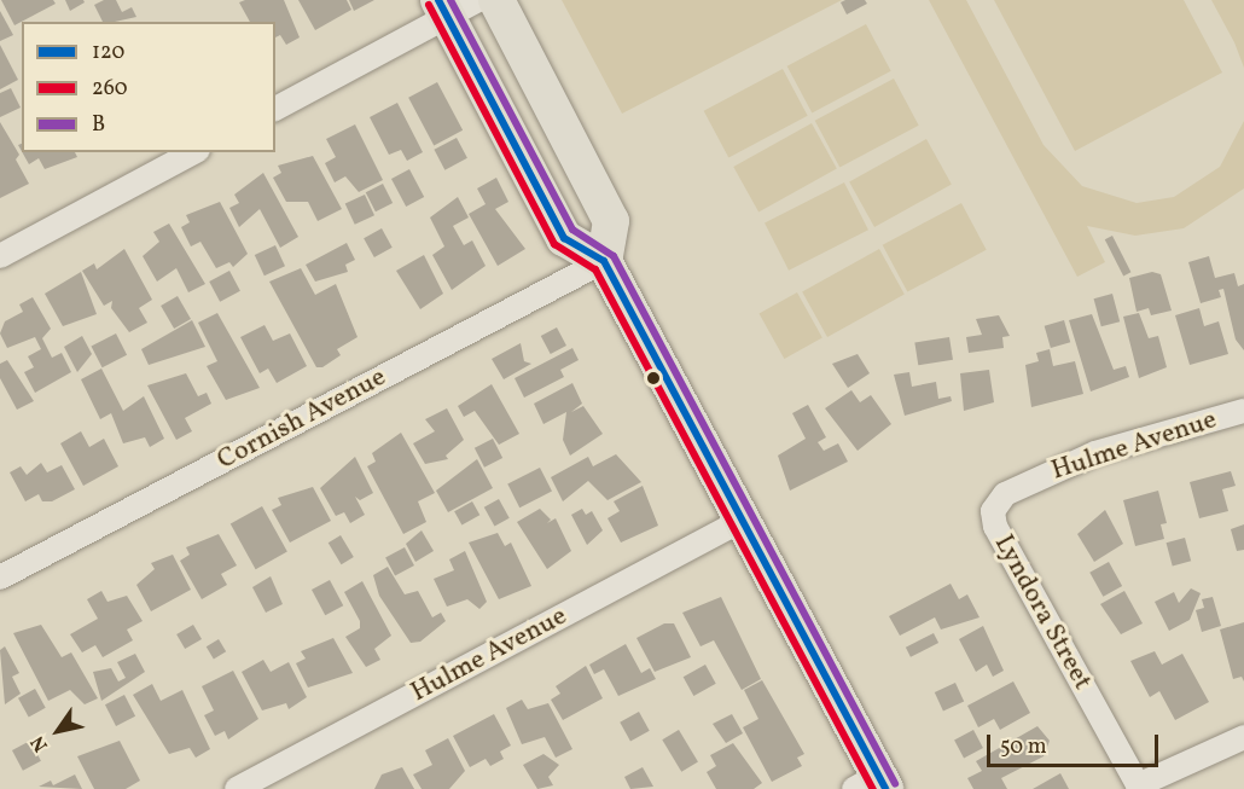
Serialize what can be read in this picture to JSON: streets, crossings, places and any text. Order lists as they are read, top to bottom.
{
  "streets": {
    "street": ["Cornish Avenue", "Hulme Avenue", "Lyndora Street"]
  },
  "crossings": [
    ["Hulme Avenue", "Lyndora Street"]
  ],
  "lines": ["transit line 120", "transit line B", "transit line 260"],
  "legend": ["120", "260", "B"],
  "scale_bar": "50 m",
  "north": "bottom left"
}
